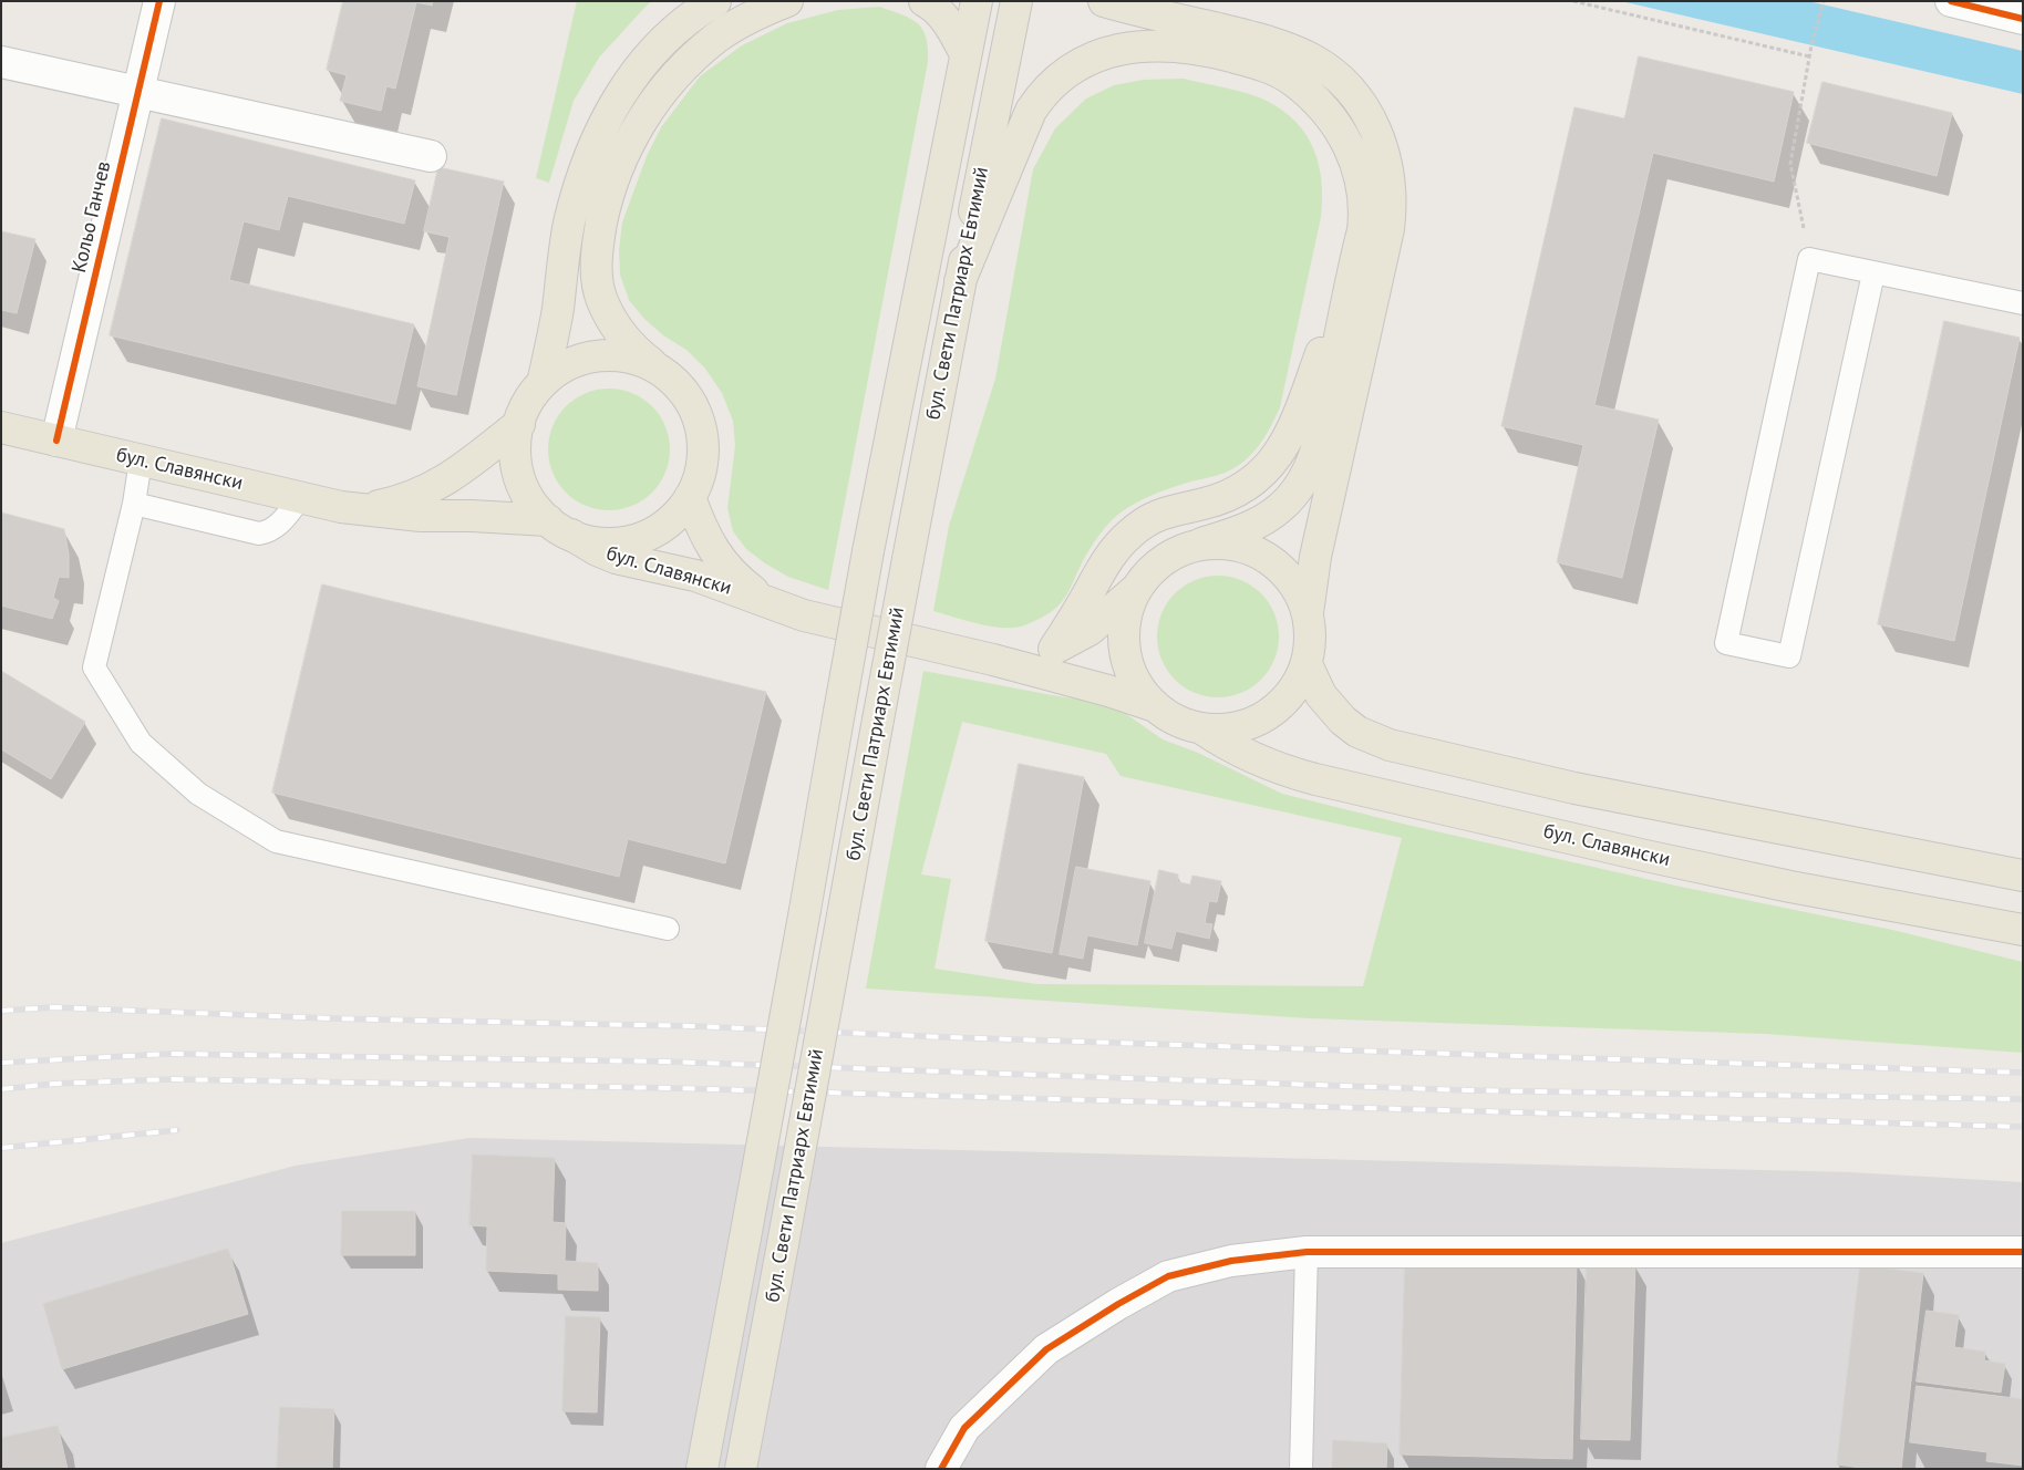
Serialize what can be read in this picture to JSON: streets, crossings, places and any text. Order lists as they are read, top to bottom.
{
  "streets": {
    "main road": ["бул. Свети Патриарх Евтимий", "бул. Славянски"],
    "street": ["Кольо Ганчев"]
  },
  "crossings": [
    ["Кольо Ганчев", "бул. Славянски"]
  ]
}
